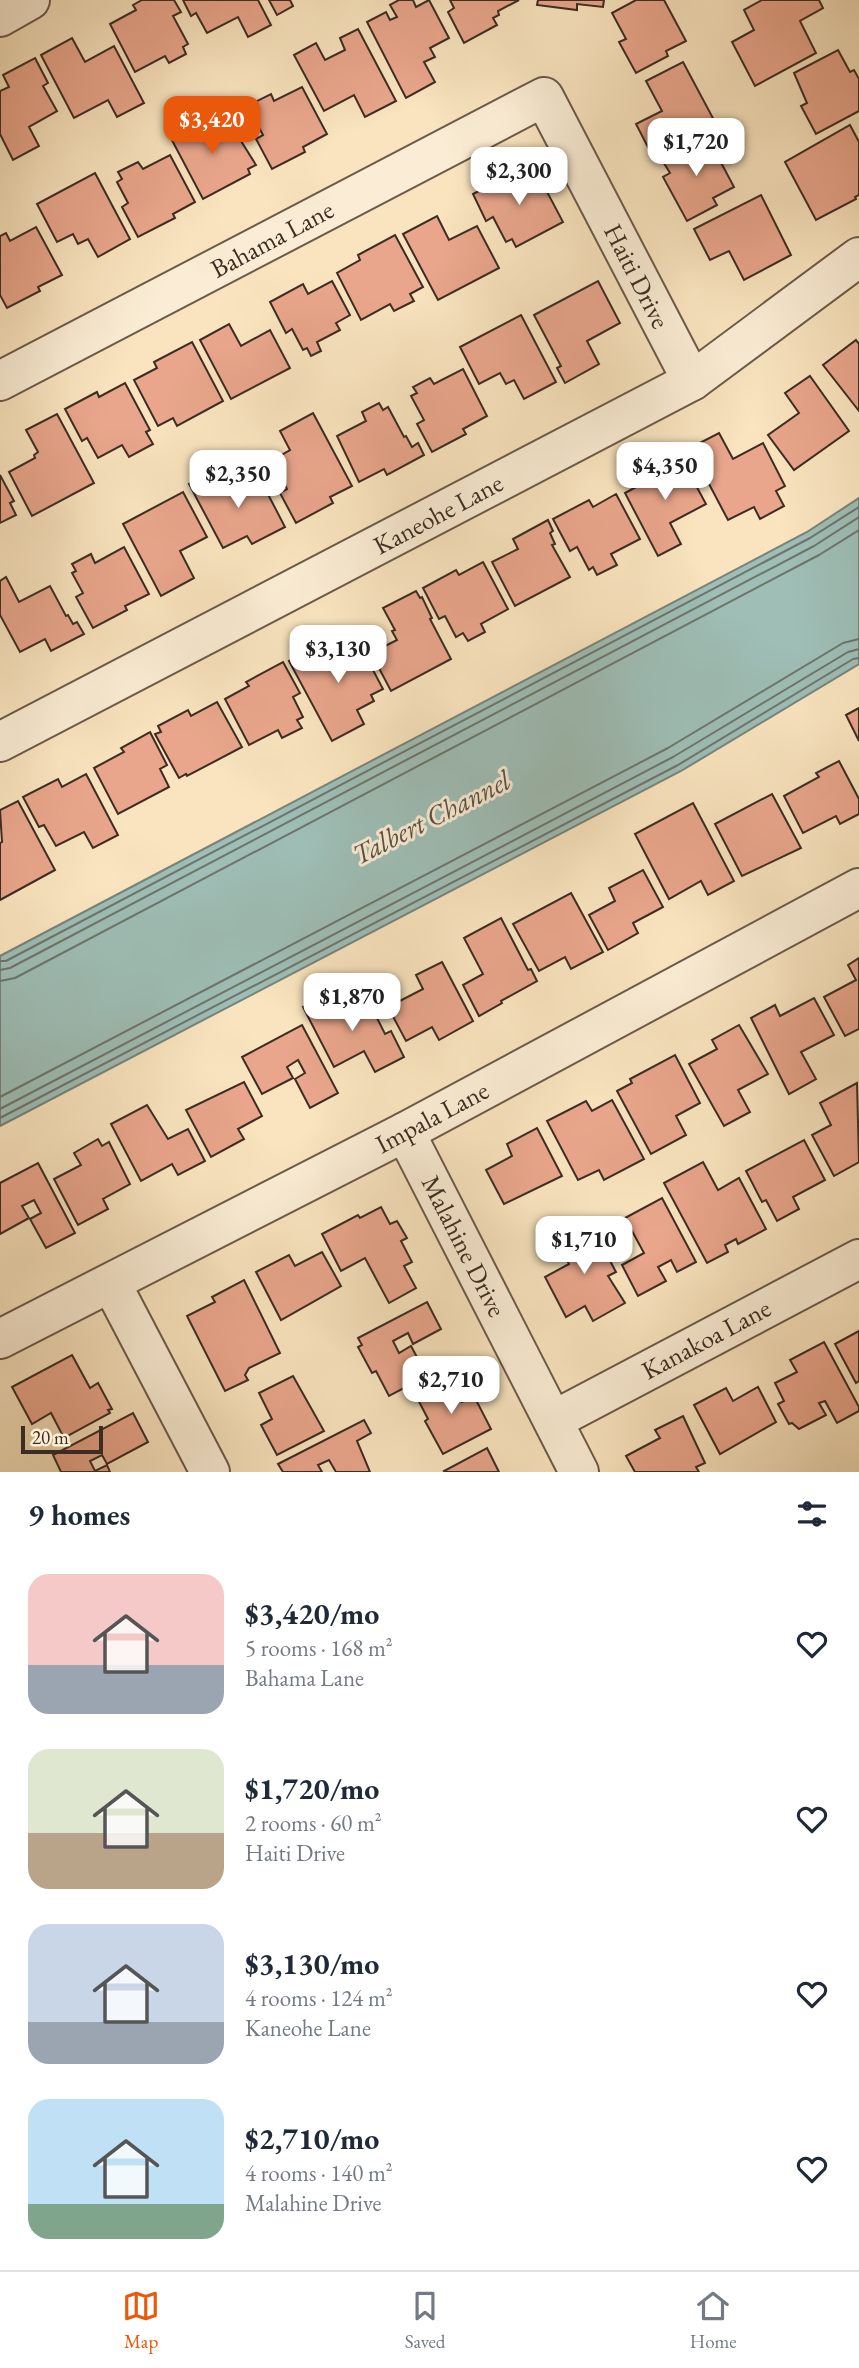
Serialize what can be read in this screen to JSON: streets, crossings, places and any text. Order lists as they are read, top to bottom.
{
  "streets": {
    "street": [
      "Bahama Lane",
      "Haiti Drive",
      "Kaneohe Lane",
      "Impala Lane",
      "Malahine Drive",
      "Kanakoa Lane"
    ]
  },
  "crossings": [
    ["Bahama Lane", "Haiti Drive"],
    ["Haiti Drive", "Kaneohe Lane"],
    ["Impala Lane", "Malahine Drive"],
    ["Malahine Drive", "Kanakoa Lane"]
  ],
  "water": ["Talbert Channel"],
  "scale_bar": "20 m",
  "page": {
    "price": [
      "$3,420",
      "$1,720",
      "$2,300",
      "$4,350",
      "$2,350",
      "$3,130",
      "$1,870",
      "$1,710",
      "$2,710"
    ],
    "scale": "20 m",
    "heading": "9 homes",
    "list": [
      {
        "name": "$3,420/mo",
        "note": "5 rooms · 168 m² · Bahama Lane"
      },
      {
        "name": "$1,720/mo",
        "note": "2 rooms · 60 m² · Haiti Drive"
      },
      {
        "name": "$3,130/mo",
        "note": "4 rooms · 124 m² · Kaneohe Lane"
      },
      {
        "name": "$2,710/mo",
        "note": "4 rooms · 140 m² · Malahine Drive"
      }
    ],
    "tabs": ["Map", "Saved", "Home"]
  }
}
